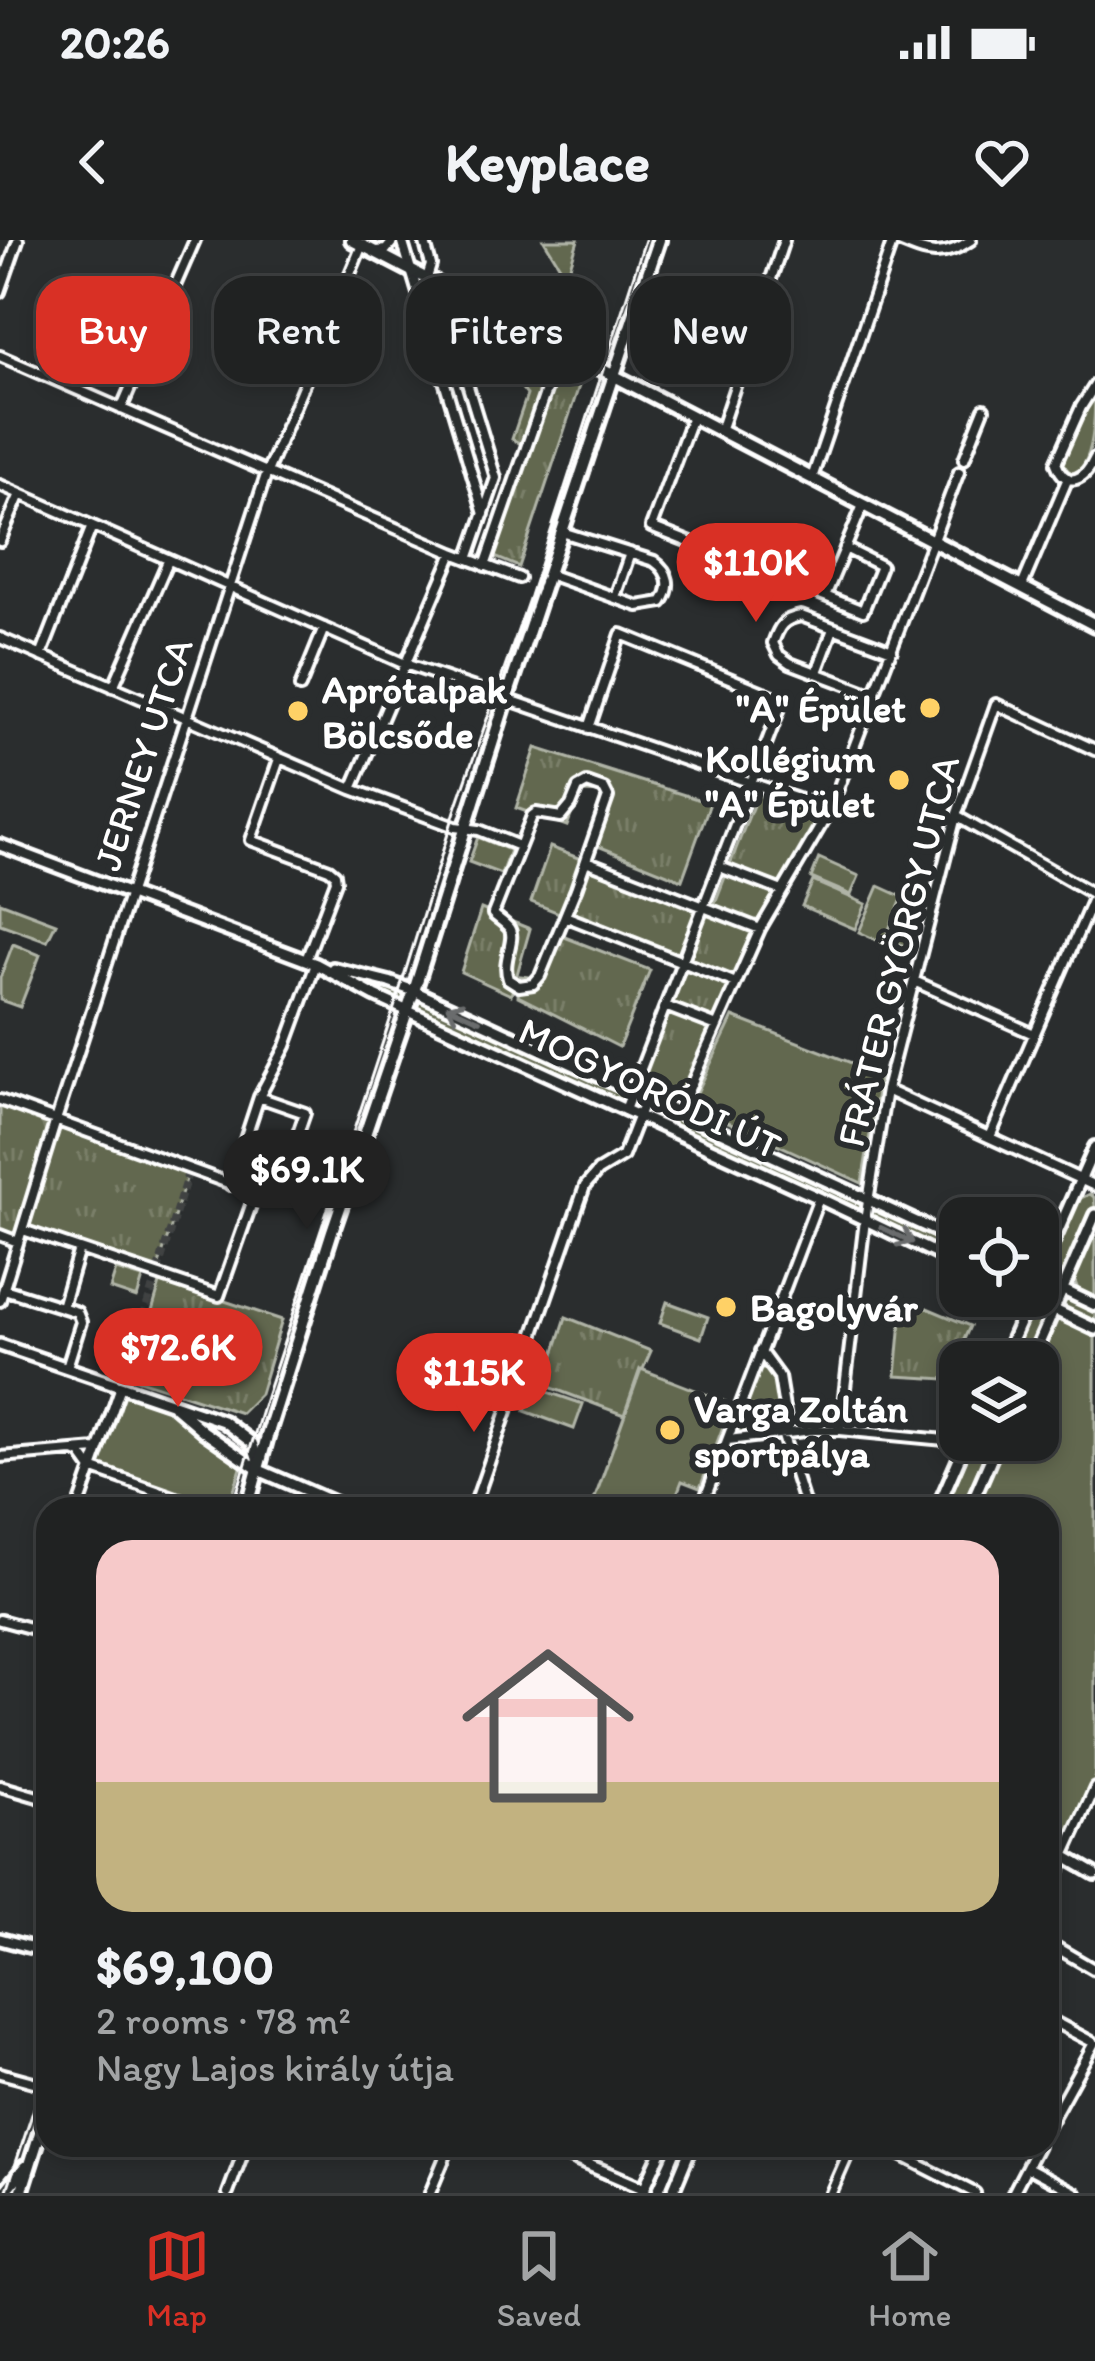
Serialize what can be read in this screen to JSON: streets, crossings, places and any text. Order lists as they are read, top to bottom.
{
  "streets": {
    "street": ["JERNEY UTCA", "FRÁTER GYÖRGY UTCA", "MOGYORÓDI ÚT"]
  },
  "crossings": [
    ["JERNEY UTCA", "MOGYORÓDI ÚT"],
    ["FRÁTER GYÖRGY UTCA", "MOGYORÓDI ÚT"]
  ],
  "places": [
    "\"A\" Épület",
    "Aprótalpak Bölcsőde",
    "Kollégium \"A\" Épület",
    "Bagolyvár",
    "Varga Zoltán sportpálya"
  ],
  "page": {
    "status": "20:26",
    "header": "Keyplace",
    "chip": [
      "Buy",
      "Rent",
      "Filters",
      "New"
    ],
    "price": [
      "$110K",
      "$69.1K",
      "$72.6K",
      "$115K"
    ],
    "list": [
      {
        "name": "$69,100",
        "note": "2 rooms · 78 m² · Nagy Lajos király útja"
      }
    ],
    "tabs": ["Map", "Saved", "Home"]
  }
}
